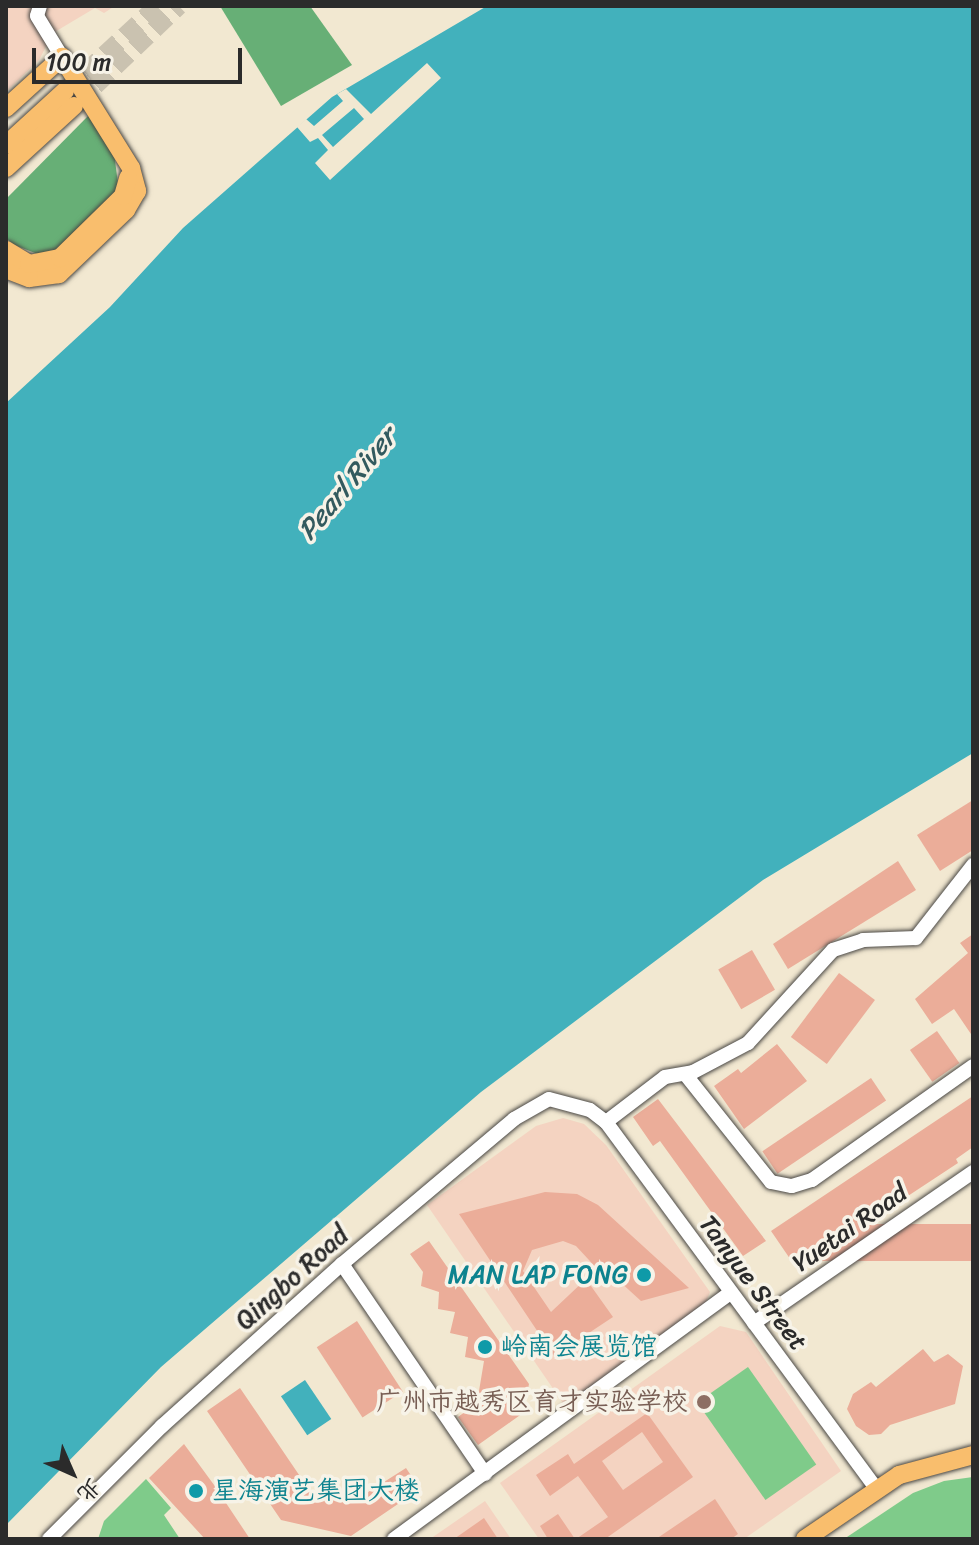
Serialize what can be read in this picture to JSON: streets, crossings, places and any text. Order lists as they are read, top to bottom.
{
  "streets": {
    "street": ["Yuetai Road", "Qingbo Road", "Tanyue Street"]
  },
  "crossings": [
    ["Yuetai Road", "Tanyue Street"],
    ["Qingbo Road", "Tanyue Street"]
  ],
  "water": ["Pearl River"],
  "places": [
    "MAN LAP FONG",
    "岭南会展览馆",
    "广州市越秀区育才实验学校",
    "星海演艺集团大楼"
  ],
  "scale_bar": "100 m",
  "north": "bottom right"
}
